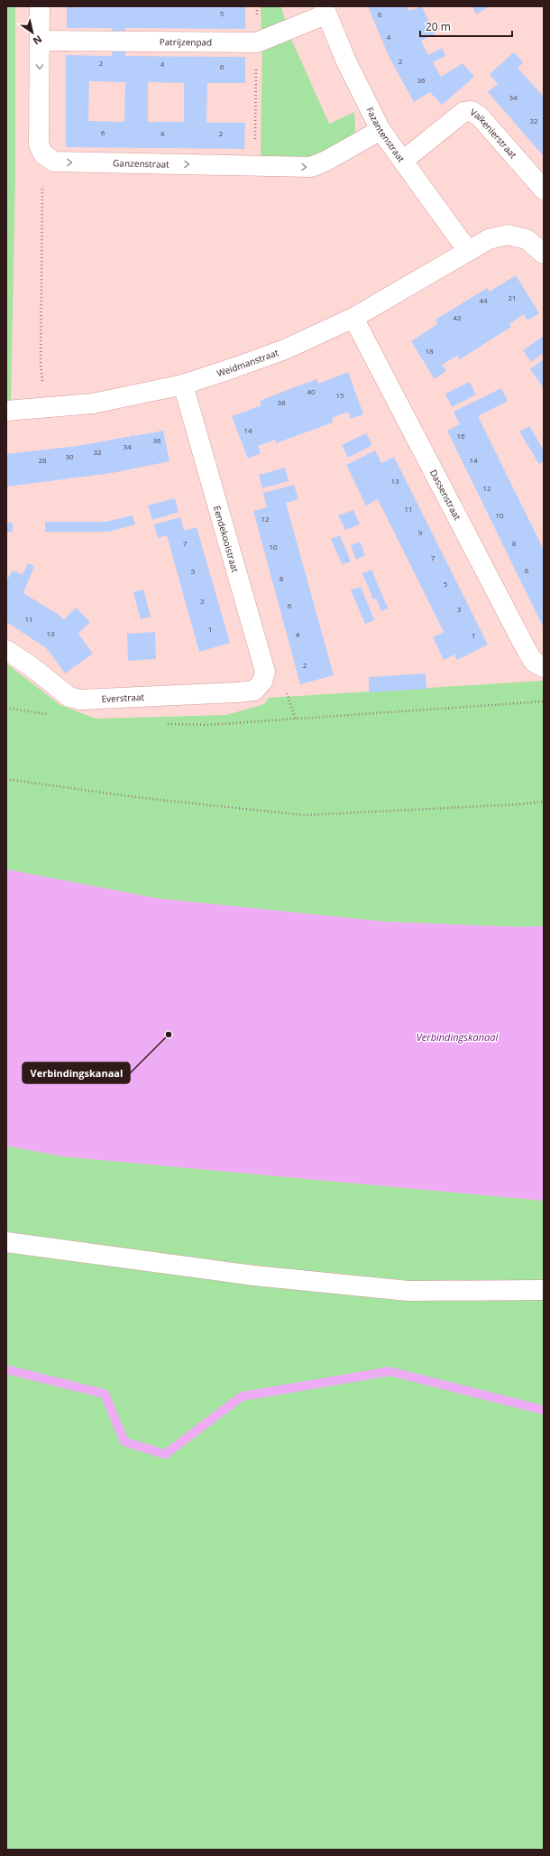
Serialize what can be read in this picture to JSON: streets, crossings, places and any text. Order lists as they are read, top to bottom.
{
  "streets": {
    "street": [
      "Patrijzenpad",
      "Fazantenstraat",
      "Valkenierstraat",
      "Ganzenstraat",
      "Weidmanstraat",
      "Dassenstraat",
      "Eendekooistraat",
      "Everstraat"
    ]
  },
  "crossings": [
    ["Patrijzenpad", "Fazantenstraat"],
    ["Fazantenstraat", "Valkenierstraat"],
    ["Fazantenstraat", "Ganzenstraat"],
    ["Fazantenstraat", "Weidmanstraat"],
    ["Weidmanstraat", "Dassenstraat"],
    ["Weidmanstraat", "Eendekooistraat"],
    ["Eendekooistraat", "Everstraat"]
  ],
  "one_way": ["Ganzenstraat"],
  "water": ["Verbindingskanaal"],
  "places": ["Verbindingskanaal"],
  "house_numbers": [
    "5",
    "6",
    "4",
    "2",
    "2",
    "4",
    "6",
    "36",
    "34",
    "32",
    "6",
    "4",
    "2",
    "21",
    "44",
    "42",
    "18",
    "40",
    "15",
    "38",
    "14",
    "16",
    "36",
    "34",
    "32",
    "30",
    "28",
    "14",
    "13",
    "12",
    "11",
    "10",
    "12",
    "9",
    "7",
    "8",
    "10",
    "7",
    "6",
    "5",
    "8",
    "5",
    "3",
    "6",
    "3",
    "11",
    "1",
    "13",
    "4",
    "1",
    "2"
  ],
  "scale_bar": "20 m",
  "north": "bottom right"
}
